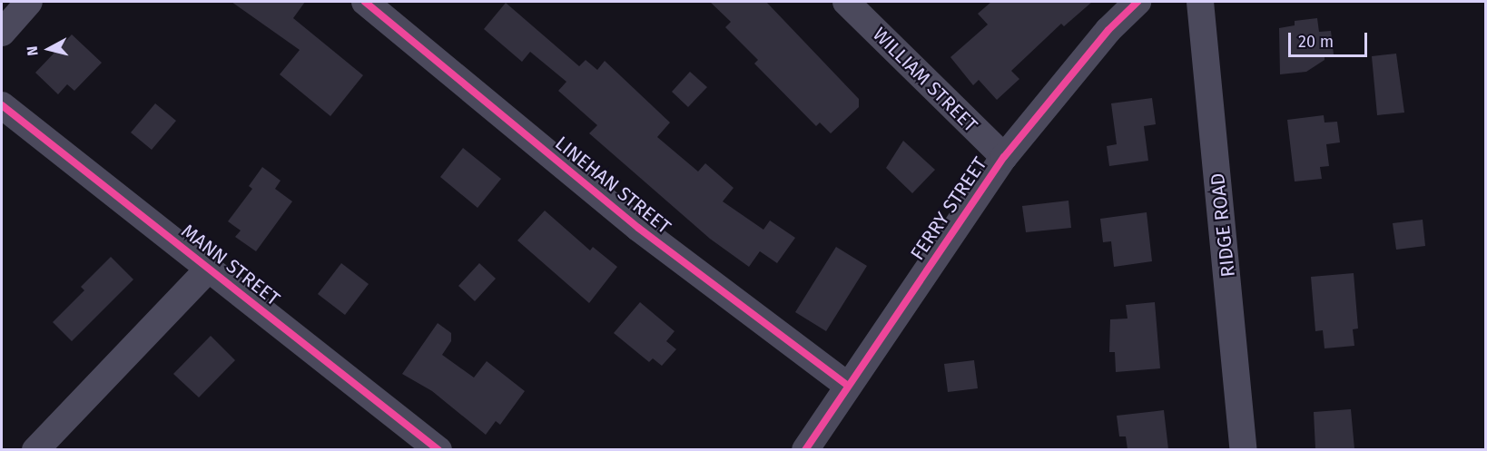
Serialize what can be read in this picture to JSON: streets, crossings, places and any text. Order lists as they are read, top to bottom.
{
  "streets": {
    "street": [
      "WILLIAM STREET",
      "LINEHAN STREET",
      "FERRY STREET",
      "RIDGE ROAD",
      "MANN STREET"
    ]
  },
  "crossings": [
    ["WILLIAM STREET", "FERRY STREET"],
    ["LINEHAN STREET", "FERRY STREET"]
  ],
  "scale_bar": "20 m",
  "north": "left"
}
